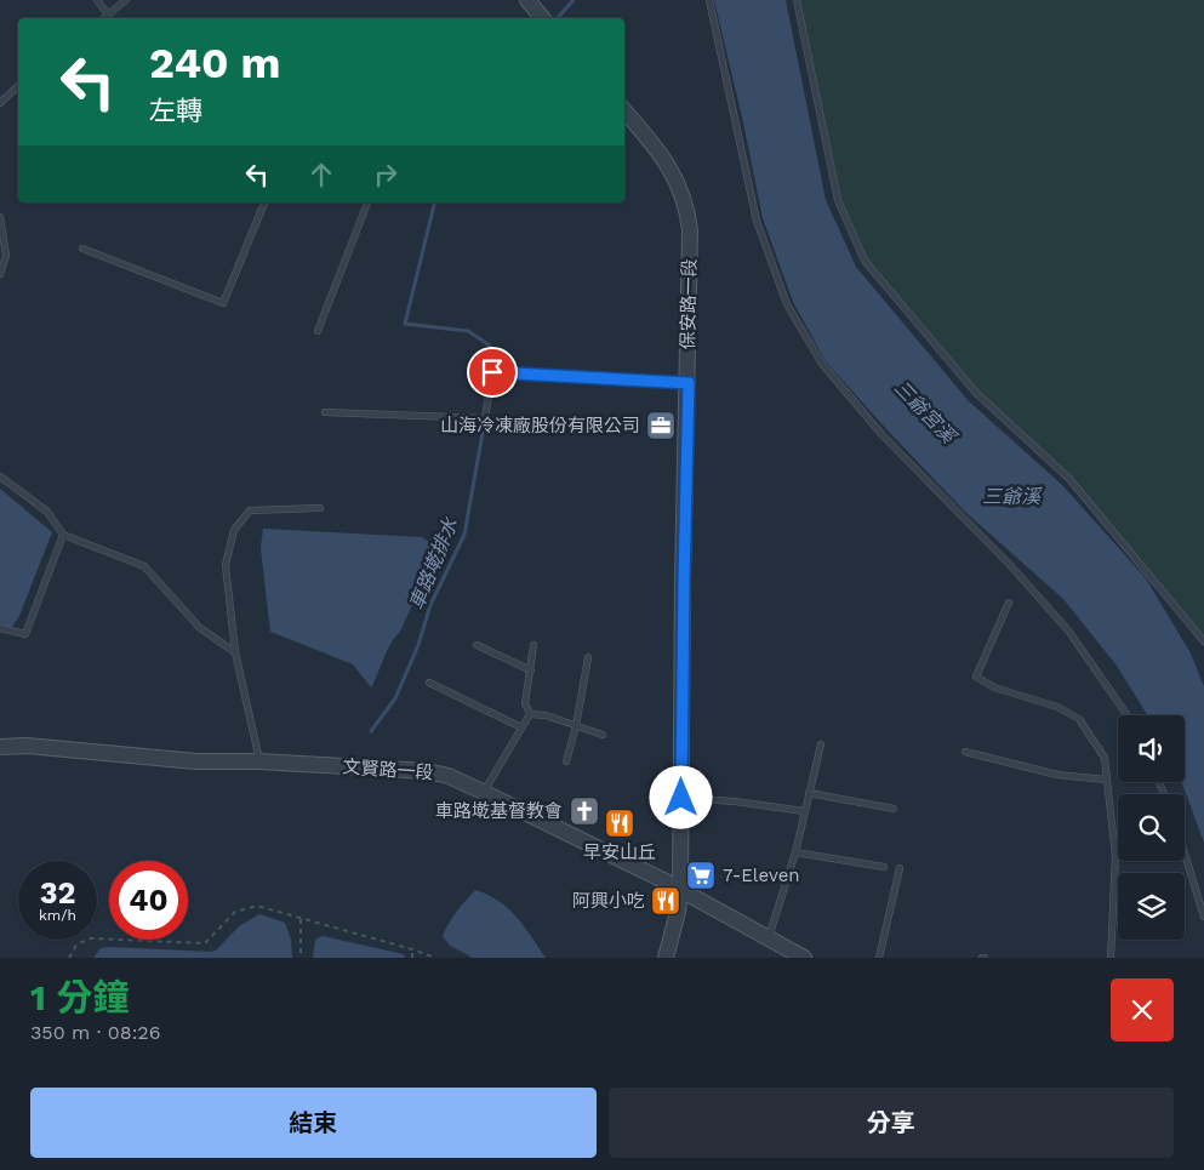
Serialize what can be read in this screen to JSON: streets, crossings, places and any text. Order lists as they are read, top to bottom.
{
  "streets": {
    "street": ["保安路一段", "文賢路一段"]
  },
  "crossings": [
    ["保安路一段", "文賢路一段"]
  ],
  "water": ["三爺宮溪", "三爺溪", "車路墘排水"],
  "places": {
    "office": ["山海冷凍廠股份有限公司"],
    "church": ["車路墘基督教會"],
    "restaurant": ["早安山丘", "阿興小吃"],
    "supermarket": ["7-Eleven"]
  },
  "page": {
    "turn": ["240 m", "左轉"],
    "speed": "32 km/h",
    "limit": "40",
    "heading": ["1 分鐘", "350 m · 08:26"],
    "buttons": ["結束", "分享"]
  }
}
